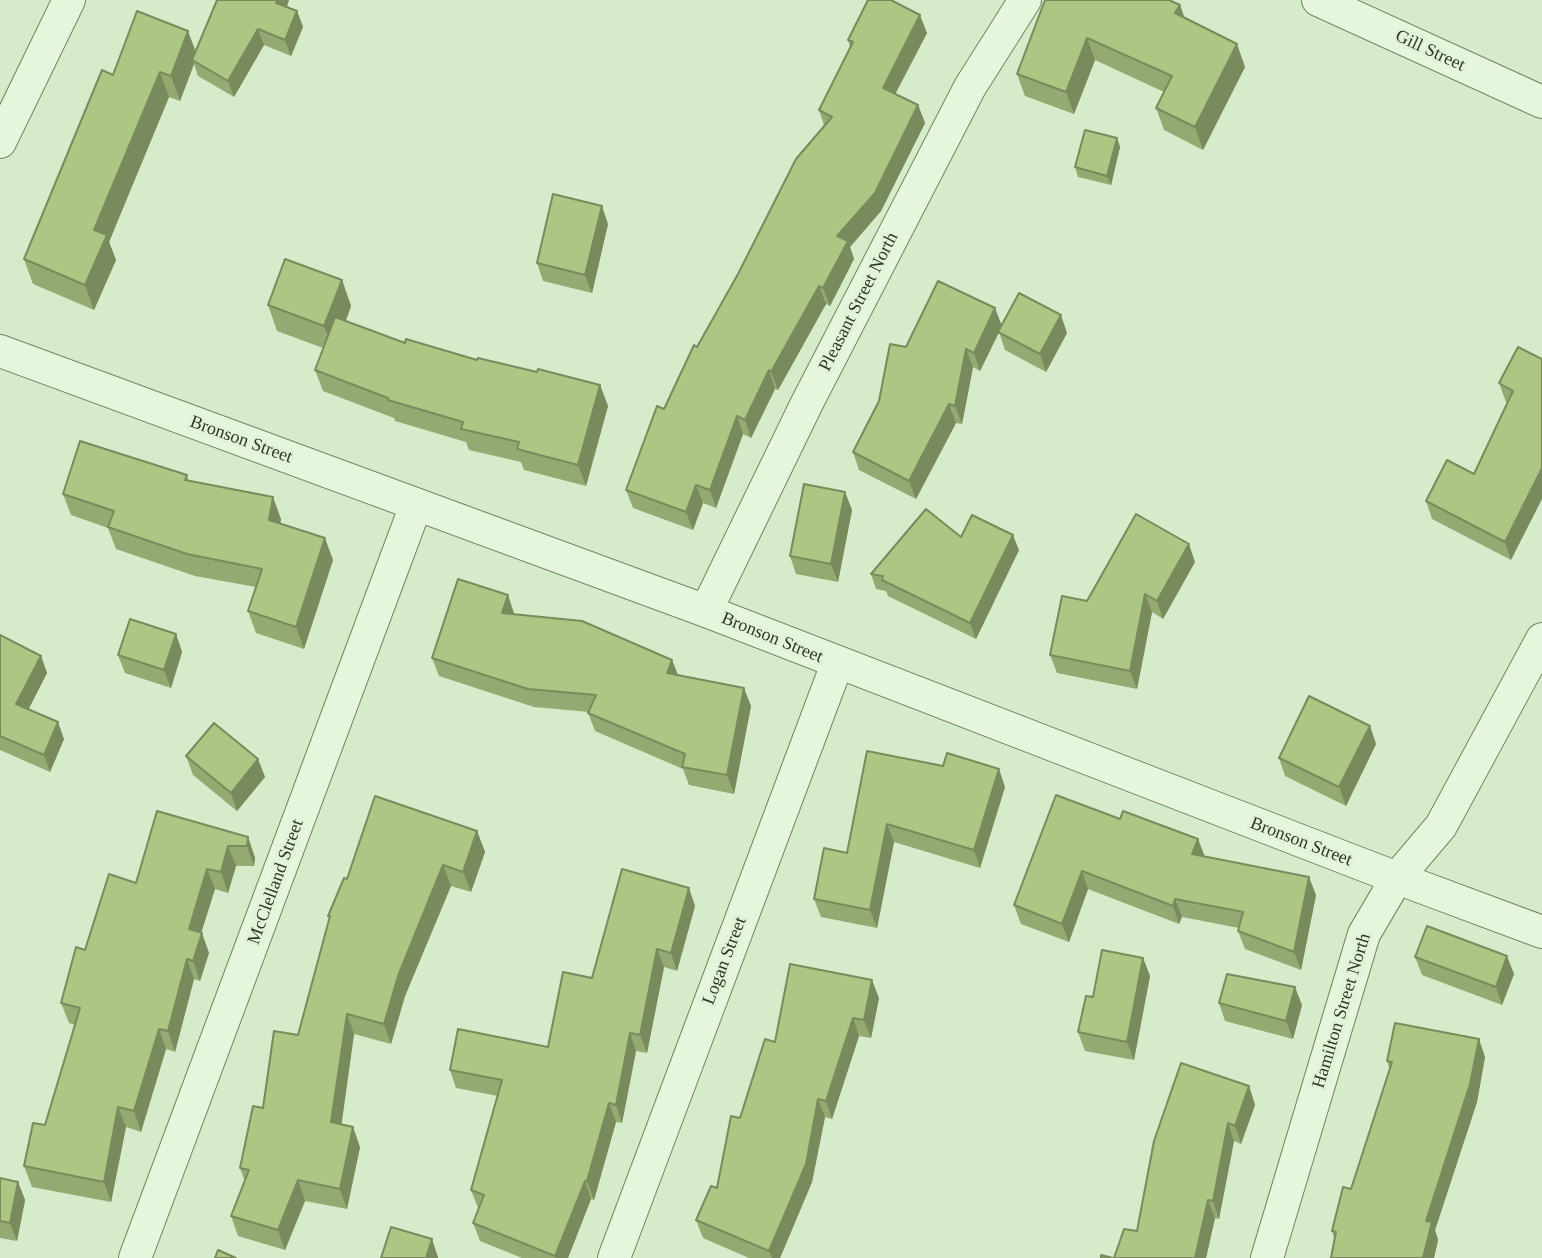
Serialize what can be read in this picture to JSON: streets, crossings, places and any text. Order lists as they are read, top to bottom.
{
  "streets": {
    "street": [
      "Gill Street",
      "Pleasant Street North",
      "Bronson Street",
      "McClelland Street",
      "Logan Street",
      "Hamilton Street North"
    ]
  },
  "crossings": [
    ["Pleasant Street North", "Bronson Street"],
    ["Bronson Street", "McClelland Street"],
    ["Bronson Street", "Logan Street"],
    ["Bronson Street", "Hamilton Street North"]
  ]
}
